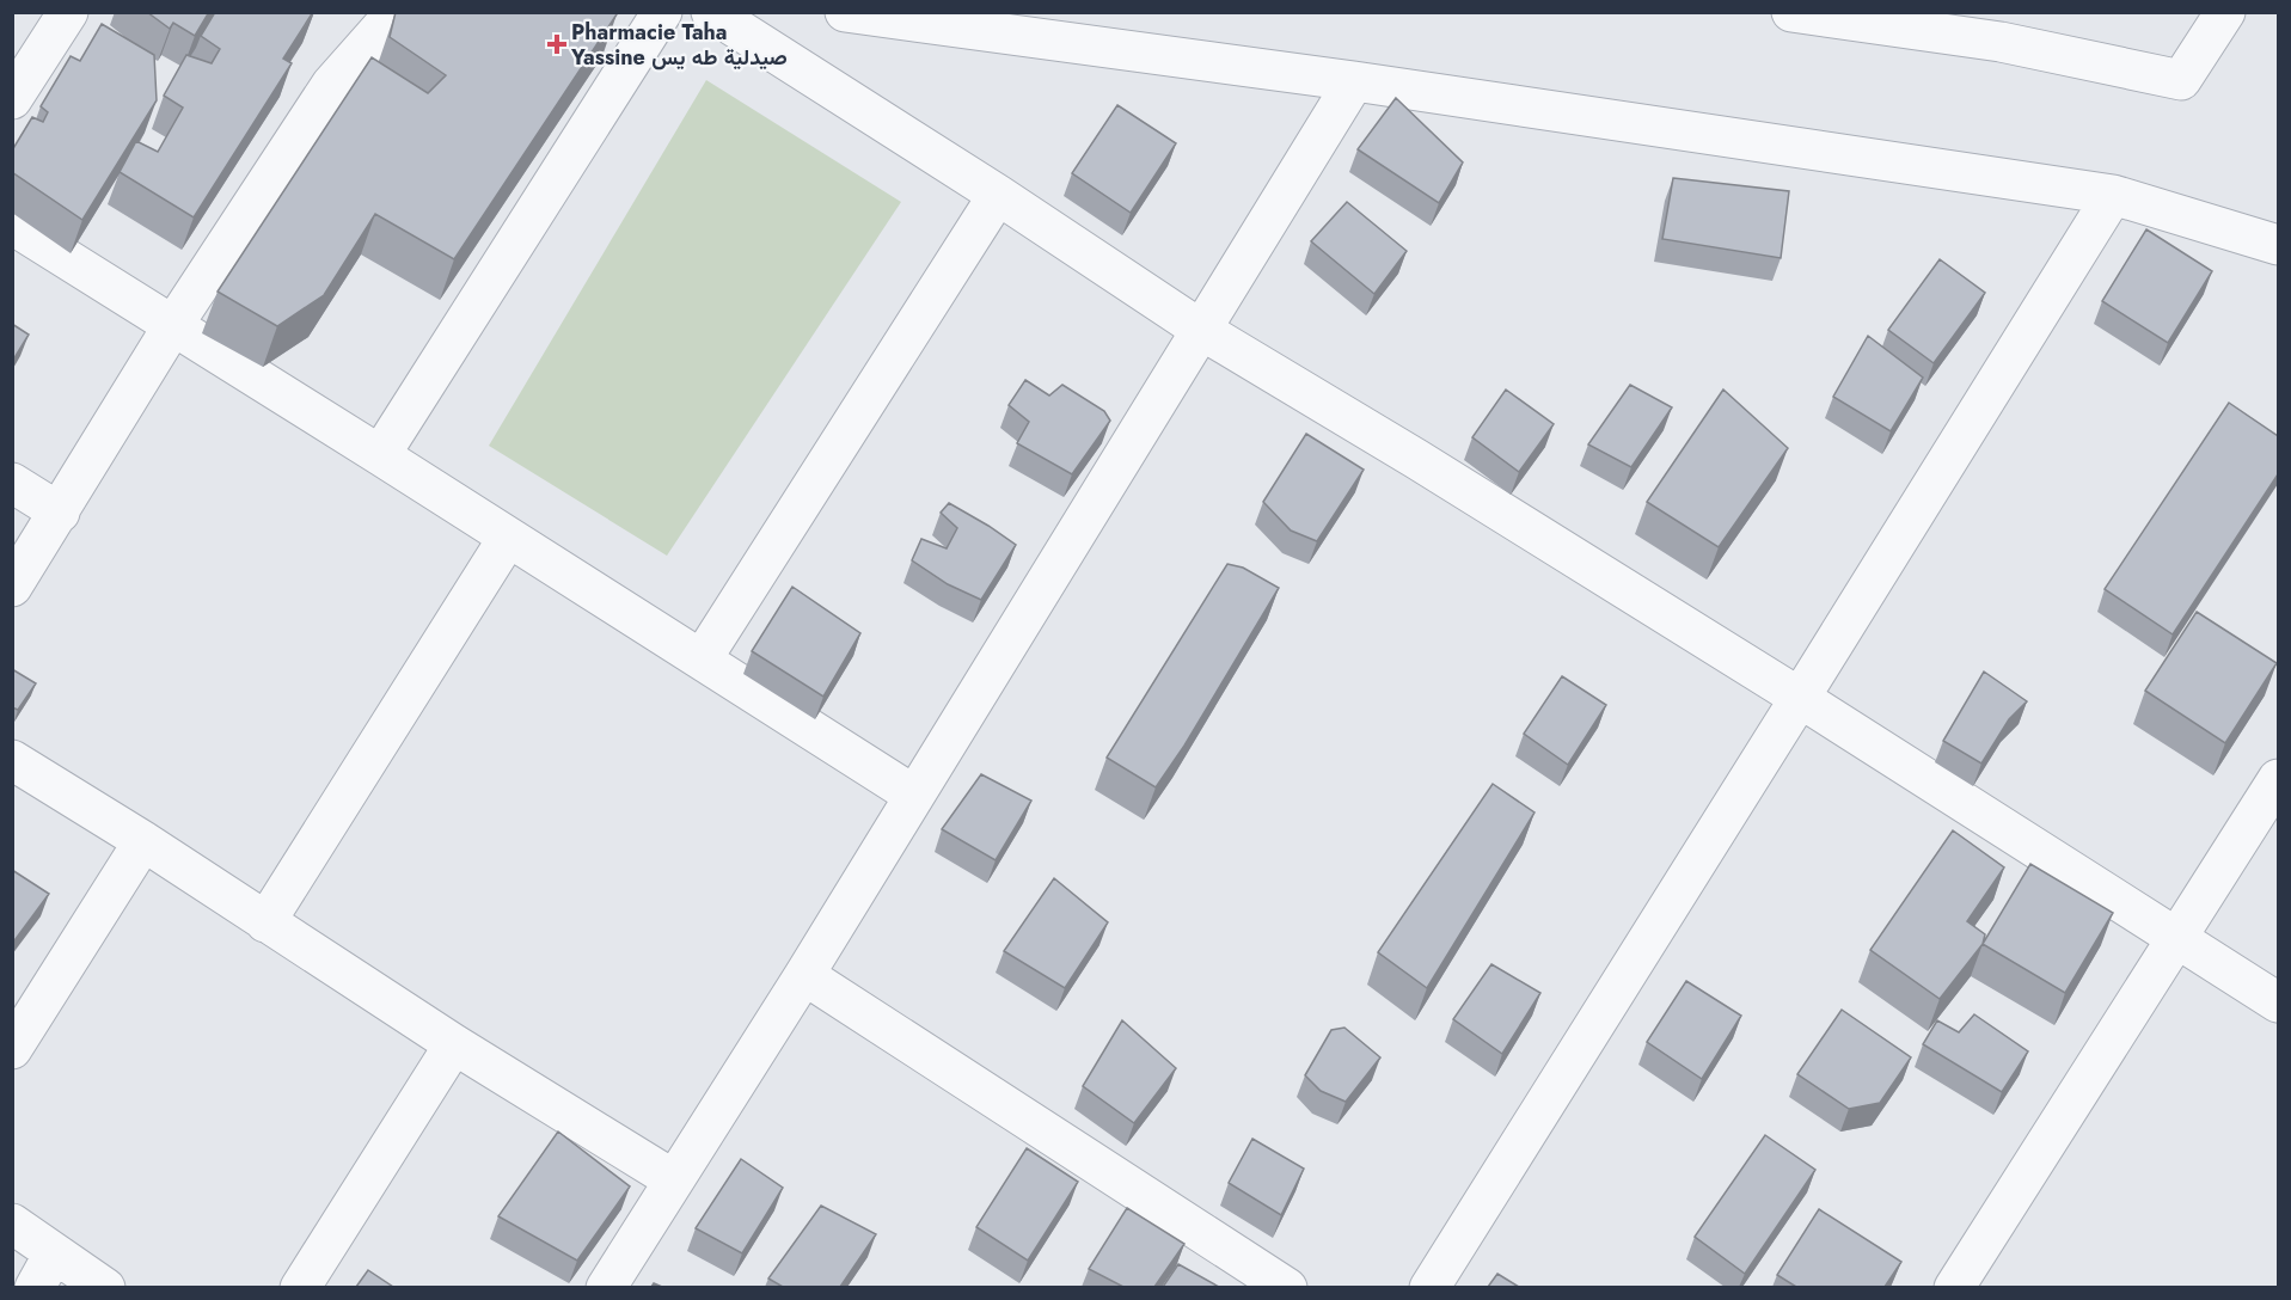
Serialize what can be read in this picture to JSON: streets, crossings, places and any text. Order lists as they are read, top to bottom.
{
  "places": {
    "health": ["Pharmacie Taha Yassine صيدلية طه يس"]
  }
}
